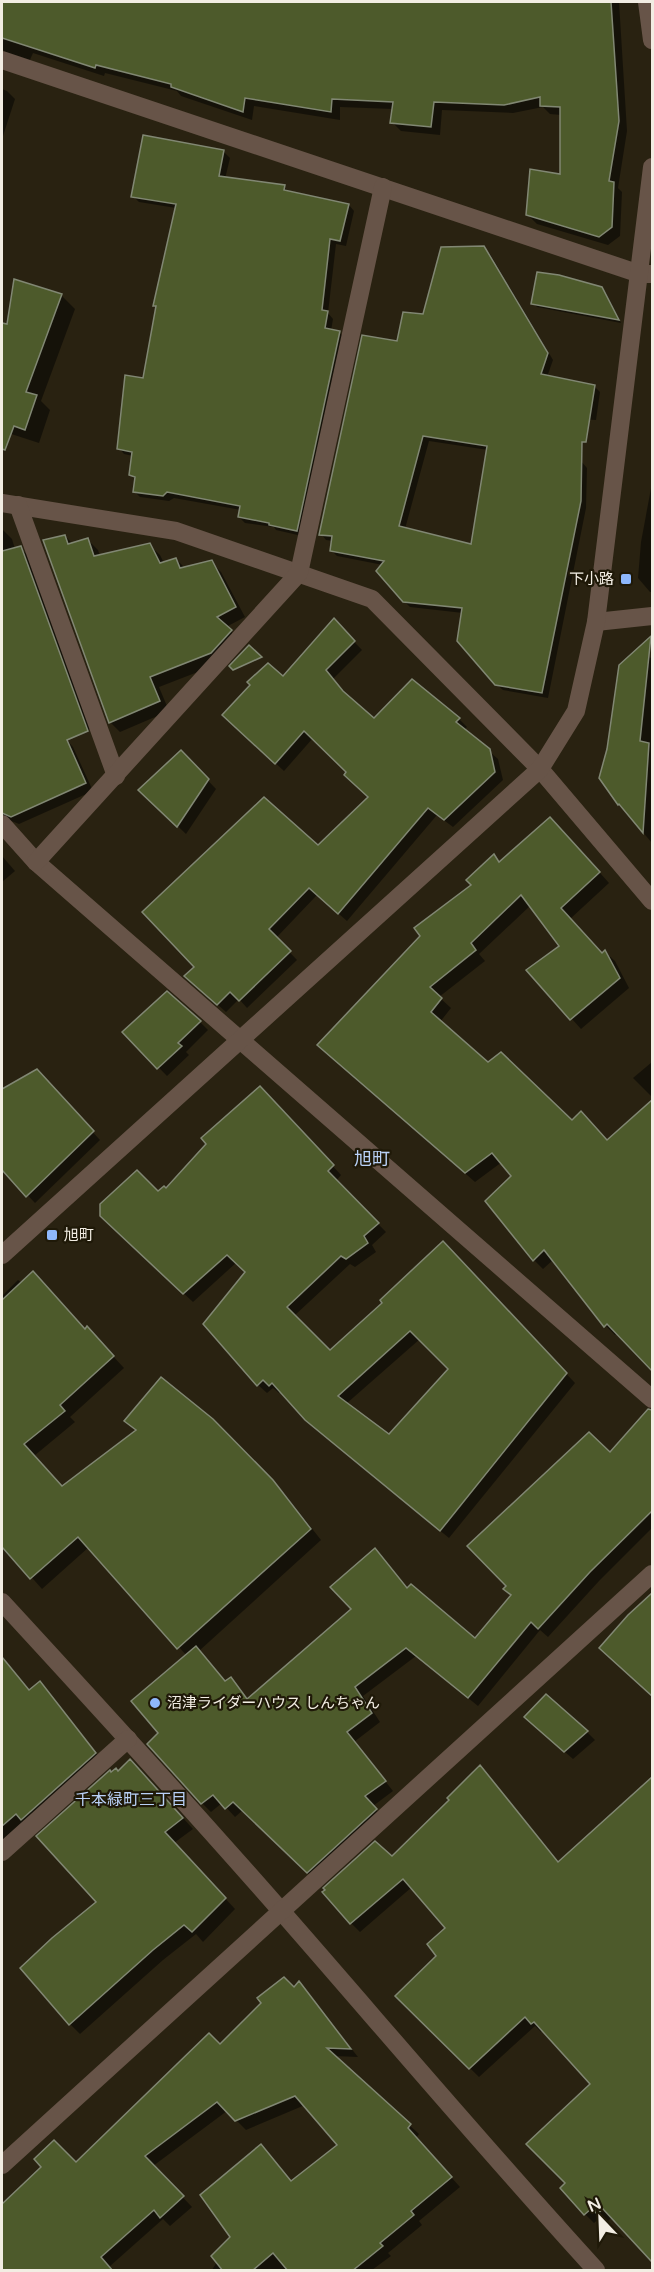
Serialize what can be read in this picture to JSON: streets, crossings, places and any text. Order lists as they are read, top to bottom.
{
  "districts": ["旭町", "千本緑町三丁目"],
  "places": {
    "transit": ["下小路", "旭町"],
    "other": ["沼津ライダーハウス しんちゃん"]
  },
  "north": "top left"
}
